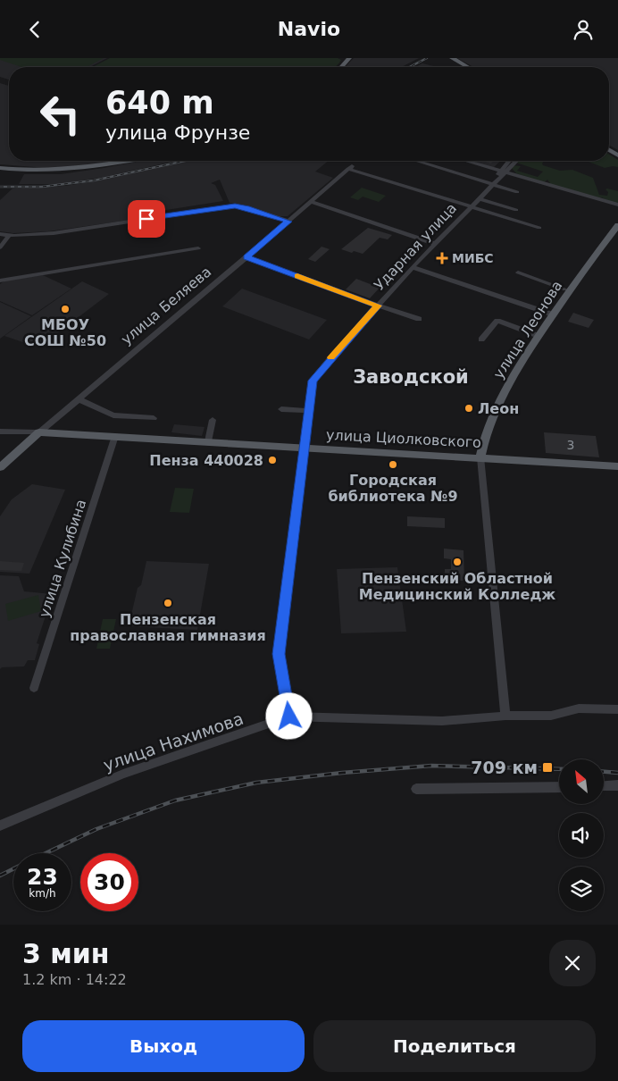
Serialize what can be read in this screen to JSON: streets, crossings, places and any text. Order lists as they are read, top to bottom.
{
  "streets": {
    "main road": ["улица Беляева", "улица Леонова", "улица Циолковского"],
    "street": ["Ударная улица", "улица Кулибина", "улица Нахимова"]
  },
  "crossings": [
    ["Ударная улица", "улица Беляева"],
    ["Ударная улица", "улица Циолковского"],
    ["Ударная улица", "улица Нахимова"],
    ["улица Беляева", "улица Циолковского"],
    ["улица Леонова", "улица Циолковского"],
    ["улица Леонова", "улица Нахимова"],
    ["улица Циолковского", "улица Кулибина"]
  ],
  "districts": ["Заводской"],
  "places": {
    "health": ["МИБС"],
    "other": [
      "МБОУ СОШ №50",
      "Леон",
      "Пенза 440028",
      "Городская библиотека №9",
      "Пензенский Областной Медицинский Колледж",
      "Пензенская православная гимназия"
    ],
    "transit": ["709 км"]
  },
  "house_numbers": ["3"],
  "north": "top left",
  "page": {
    "header": "Navio",
    "turn": ["640 m", "улица Фрунзе"],
    "speed": "23 km/h",
    "limit": "30",
    "heading": ["3 мин", "1.2 km · 14:22"],
    "buttons": ["Выход", "Поделиться"]
  }
}
